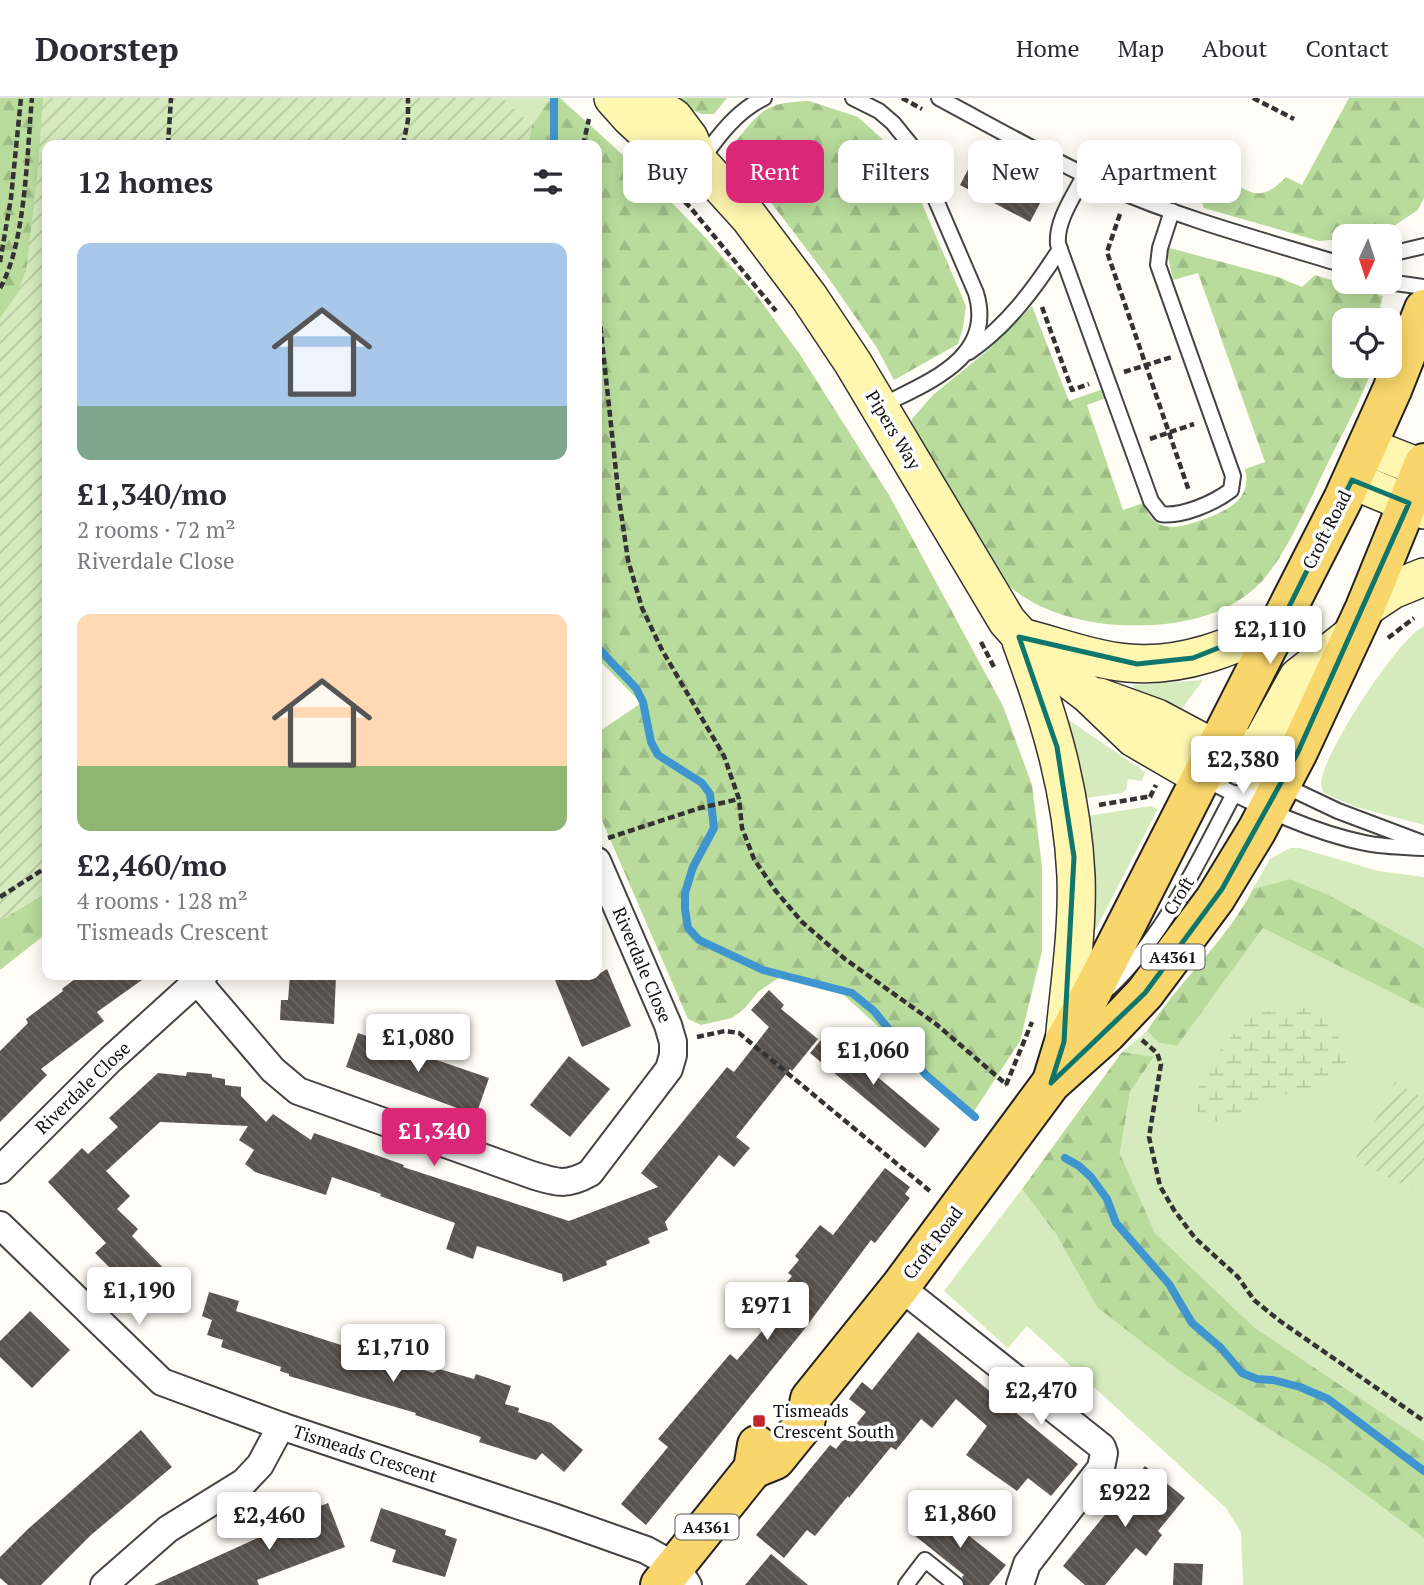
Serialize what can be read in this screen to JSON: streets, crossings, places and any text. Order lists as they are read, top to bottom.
{
  "streets": {
    "main road": ["Pipers Way", "Croft Road", "A4361"],
    "street": ["Riverdale Close", "Tismeads Crescent"]
  },
  "crossings": [
    ["Pipers Way", "Croft Road"],
    ["Croft Road", "Tismeads Crescent"]
  ],
  "places": {
    "transit": ["Tismeads Crescent South"]
  },
  "north": "bottom",
  "page": {
    "header": "Doorstep",
    "nav": [
      "Home",
      "Map",
      "About",
      "Contact"
    ],
    "chip": [
      "Buy",
      "Rent",
      "Filters",
      "New",
      "Apartment"
    ],
    "heading": "12 homes",
    "list": [
      {
        "name": "£1,340/mo",
        "note": "2 rooms · 72 m² · Riverdale Close"
      },
      {
        "name": "£2,460/mo",
        "note": "4 rooms · 128 m² · Tismeads Crescent"
      }
    ],
    "price": [
      "£2,110",
      "£2,380",
      "£1,080",
      "£1,060",
      "£1,340",
      "£1,190",
      "£971",
      "£1,710",
      "£2,470",
      "£922",
      "£1,860",
      "£2,460"
    ]
  }
}
